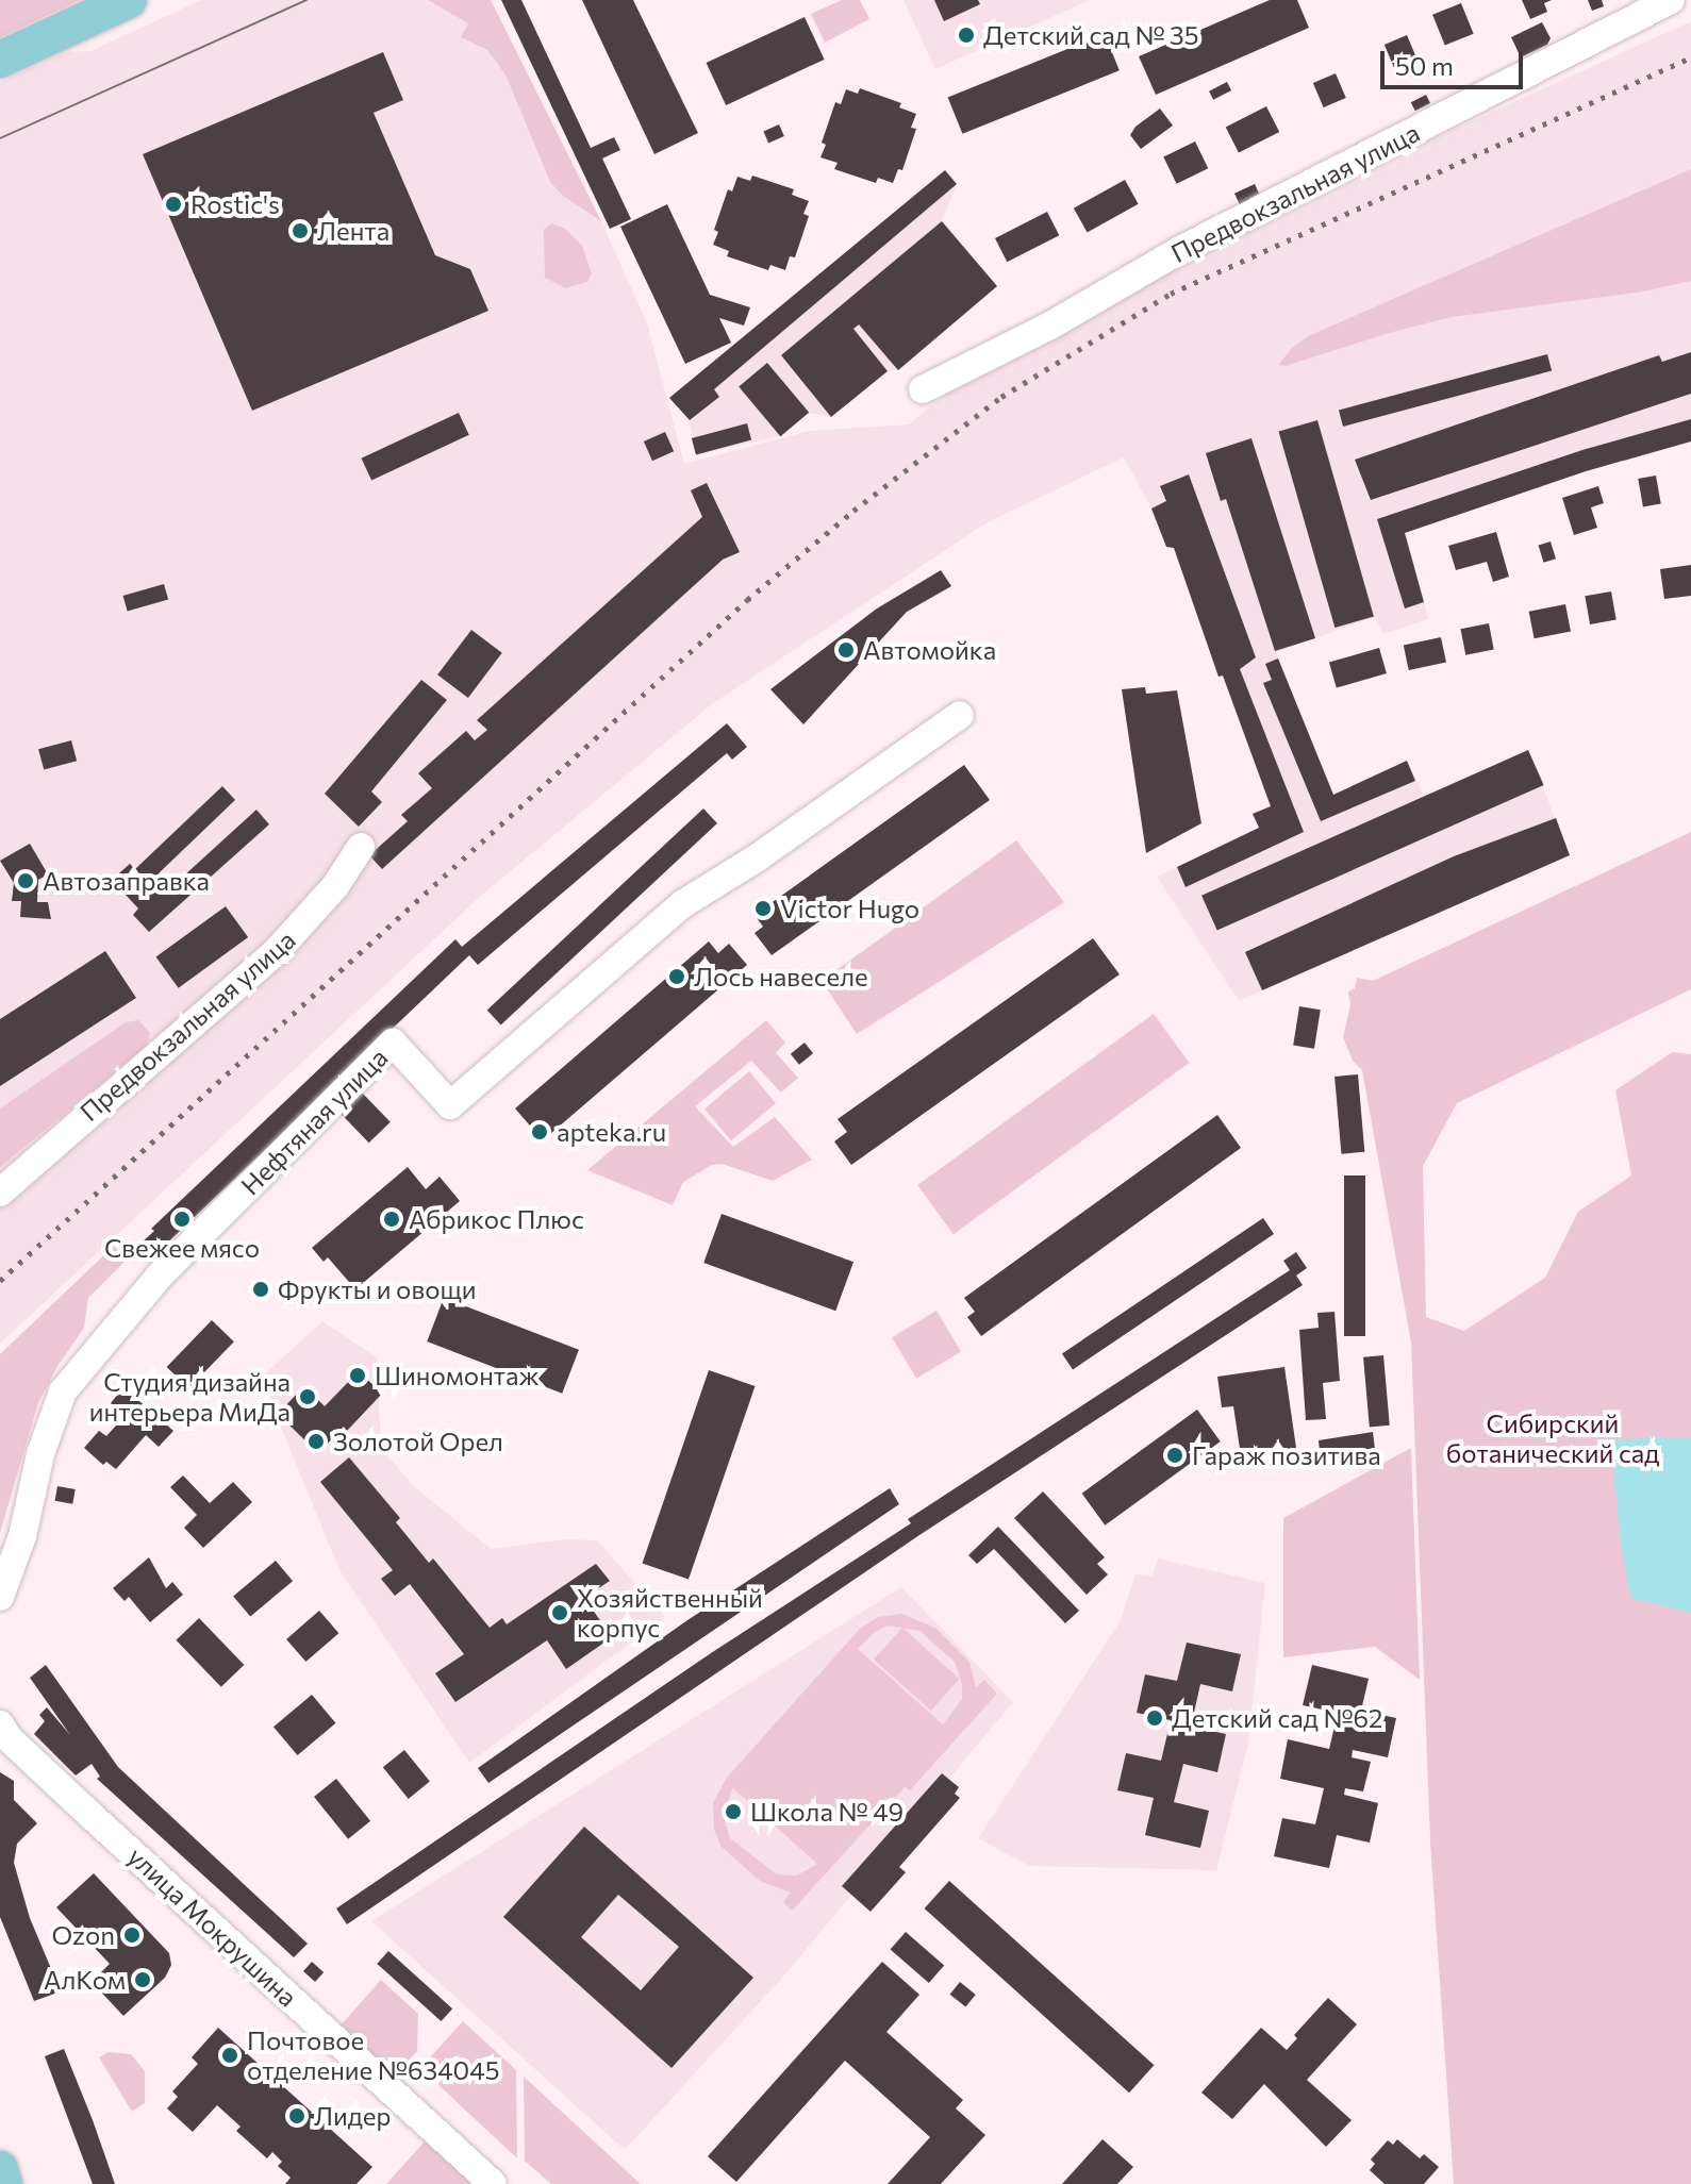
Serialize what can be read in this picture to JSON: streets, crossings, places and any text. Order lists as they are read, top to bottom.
{
  "streets": {
    "street": ["Предвокзальная улица", "Нефтяная улица", "улица Мокрушина"]
  },
  "parks": ["Сибирский ботанический сад"],
  "places": [
    "Детский сад № 35",
    "Rostic's",
    "Лента",
    "Автомойка",
    "Автозаправка",
    "Victor Hugo",
    "Лось навеселе",
    "apteka.ru",
    "Свежее мясо",
    "Абрикос Плюс",
    "Фрукты и овощи",
    "Шиномонтаж",
    "Студия дизайна интерьера МиДа",
    "Золотой Орел",
    "Гараж позитива",
    "Хозяйственный корпус",
    "Детский сад №62",
    "Школа № 49",
    "Ozon",
    "АлКом",
    "Почтовое отделение №634045",
    "Лидер"
  ],
  "scale_bar": "50 m"
}
